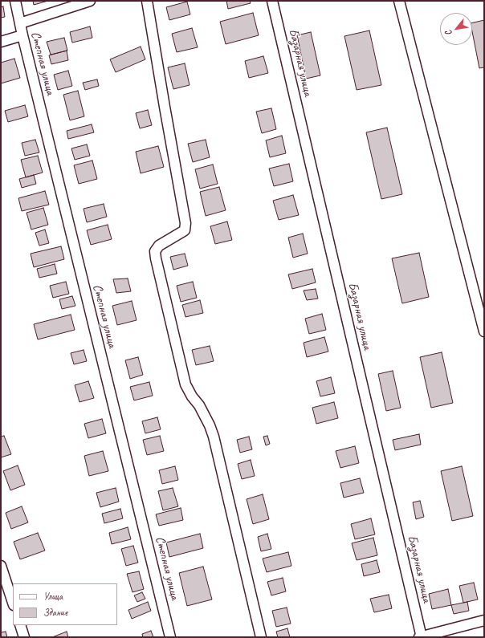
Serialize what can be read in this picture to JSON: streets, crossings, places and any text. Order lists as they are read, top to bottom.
{
  "streets": {
    "street": ["Базарная улица", "Степная улица"]
  },
  "legend": ["Улица", "Здание"],
  "north": "bottom left"
}
